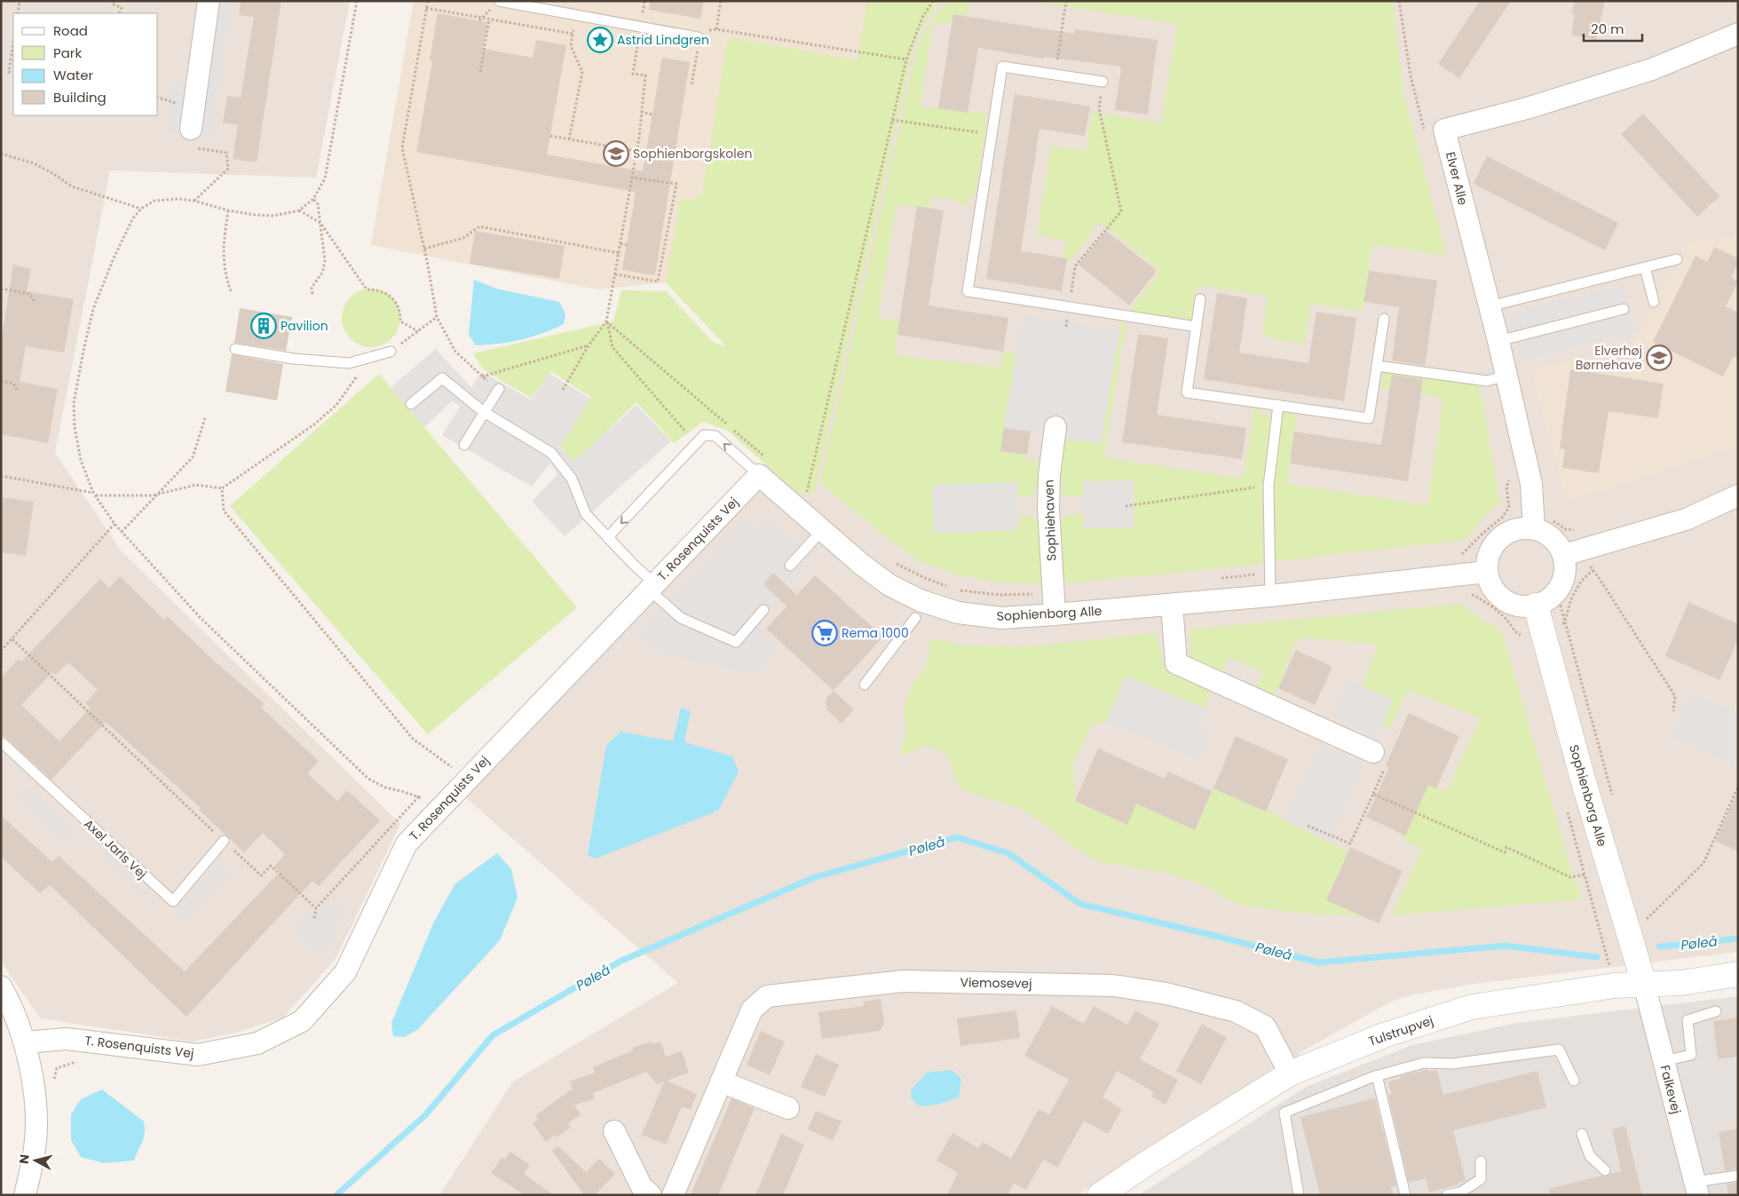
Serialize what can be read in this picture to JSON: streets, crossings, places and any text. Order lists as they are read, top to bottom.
{
  "streets": {
    "street": [
      "Elver Alle",
      "Sophiehaven",
      "T. Rosenquists Vej",
      "Sophienborg Alle",
      "Viemosevej",
      "Tulstrupvej",
      "Falkevej"
    ],
    "lane": ["Axel Jarls Vej"]
  },
  "crossings": [
    ["Elver Alle", "Sophienborg Alle"],
    ["Sophiehaven", "Sophienborg Alle"],
    ["T. Rosenquists Vej", "Sophienborg Alle"],
    ["Sophienborg Alle", "Tulstrupvej"],
    ["Sophienborg Alle", "Falkevej"],
    ["Viemosevej", "Tulstrupvej"],
    ["Tulstrupvej", "Falkevej"]
  ],
  "water": ["Pøleå"],
  "places": {
    "place": ["Astrid Lindgren"],
    "school or university": ["Sophienborgskolen", "Elverhøj Børnehave"],
    "building": ["Pavilion"],
    "supermarket": ["Rema 1000"]
  },
  "legend": [
    "Road",
    "Park",
    "Water",
    "Building"
  ],
  "scale_bar": "20 m",
  "north": "left"
}
